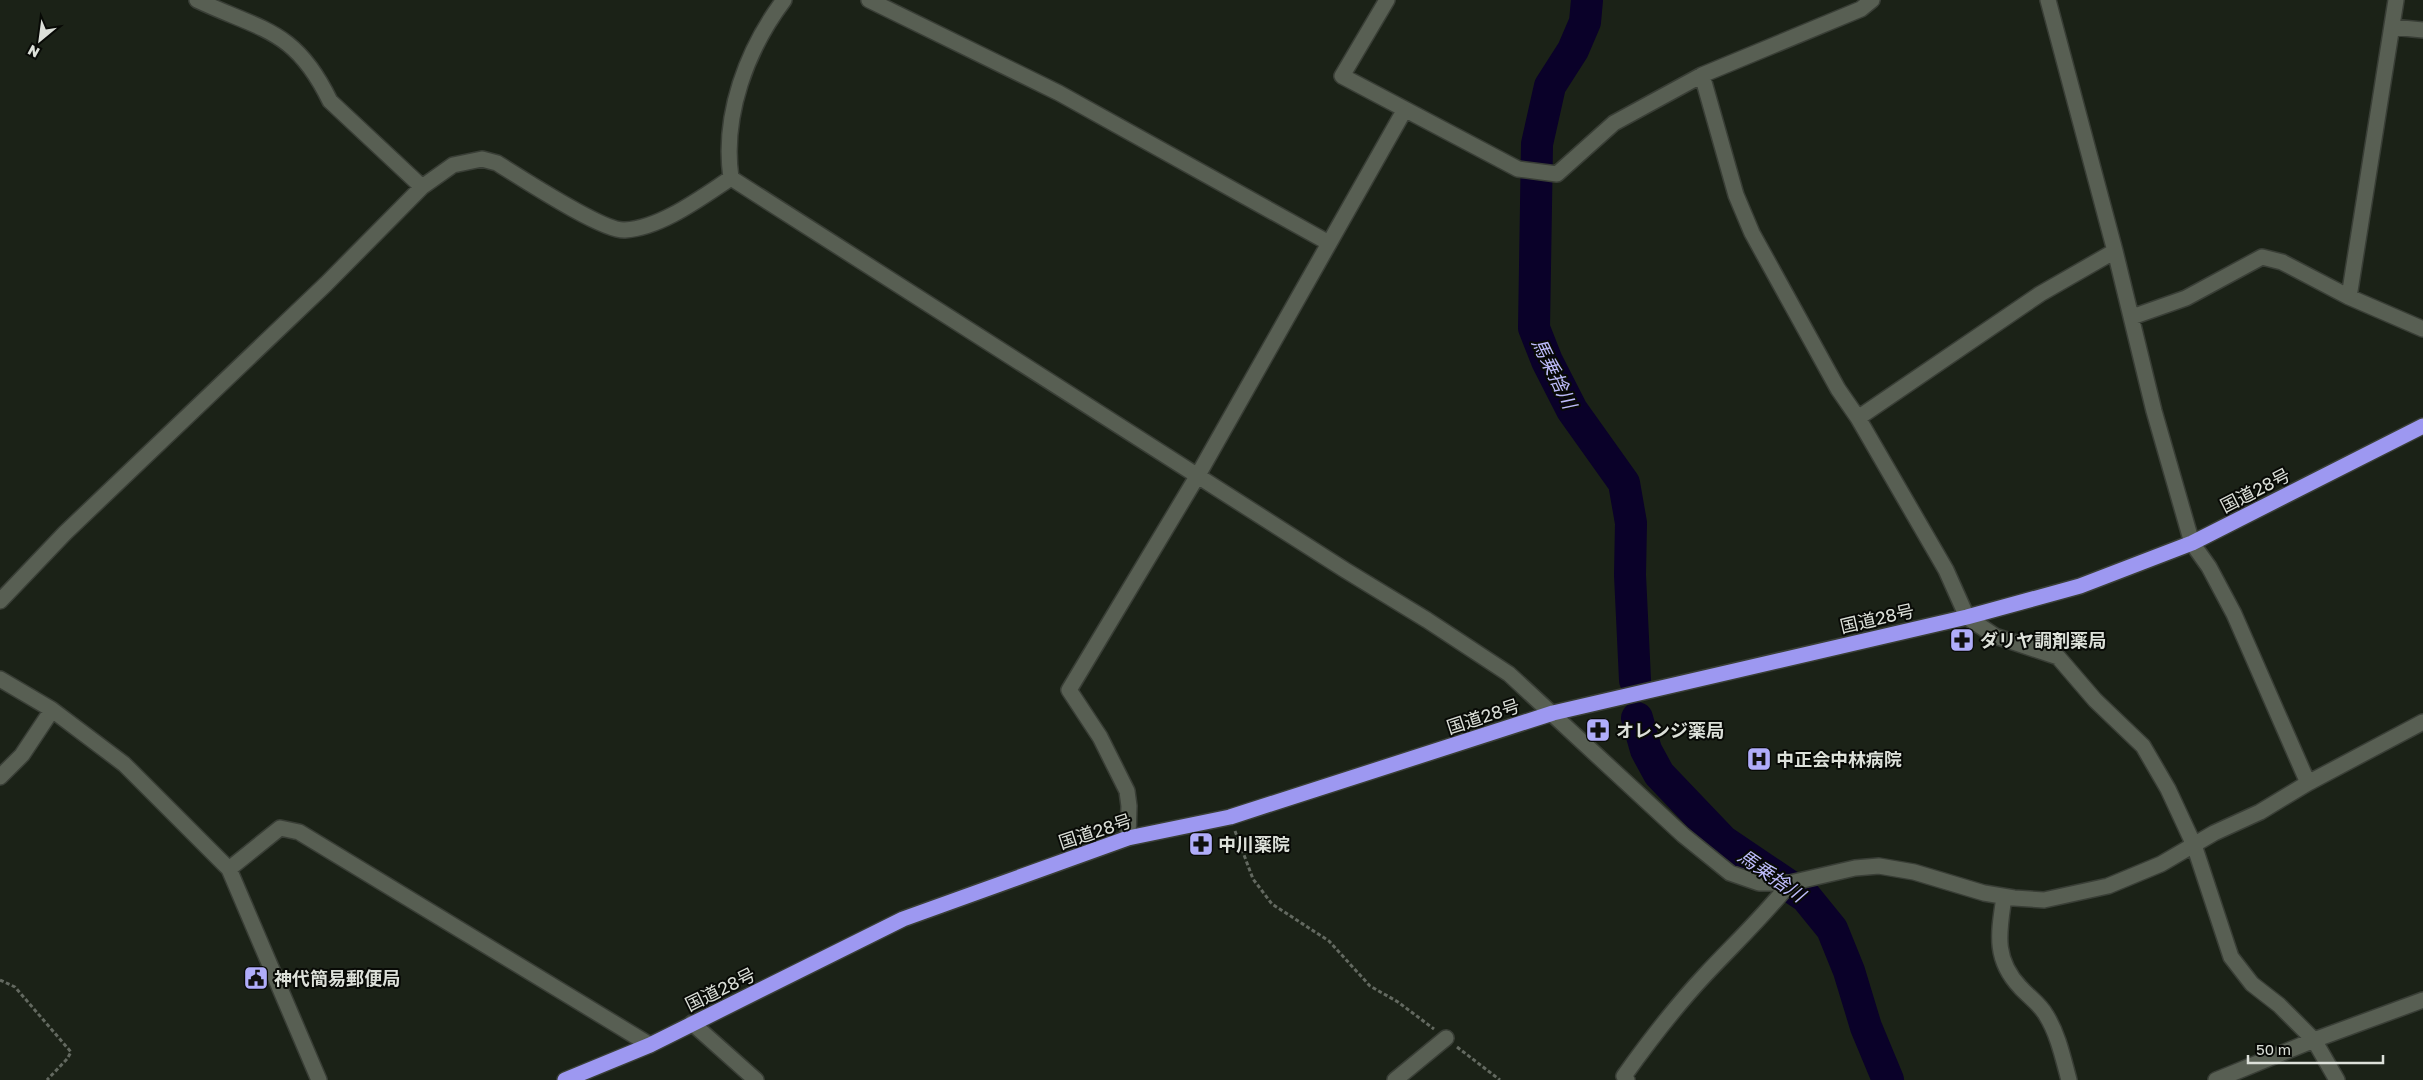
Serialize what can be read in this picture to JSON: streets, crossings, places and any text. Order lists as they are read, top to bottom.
{
  "streets": {
    "highway": ["国道28号"]
  },
  "water": ["馬乗捨川"],
  "places": {
    "pharmacy": ["ダリヤ調剤薬局", "オレンジ薬局", "中川薬院"],
    "hospital": ["中正会中林病院"],
    "public building": ["神代簡易郵便局"]
  },
  "scale_bar": "50 m",
  "north": "bottom left"
}
